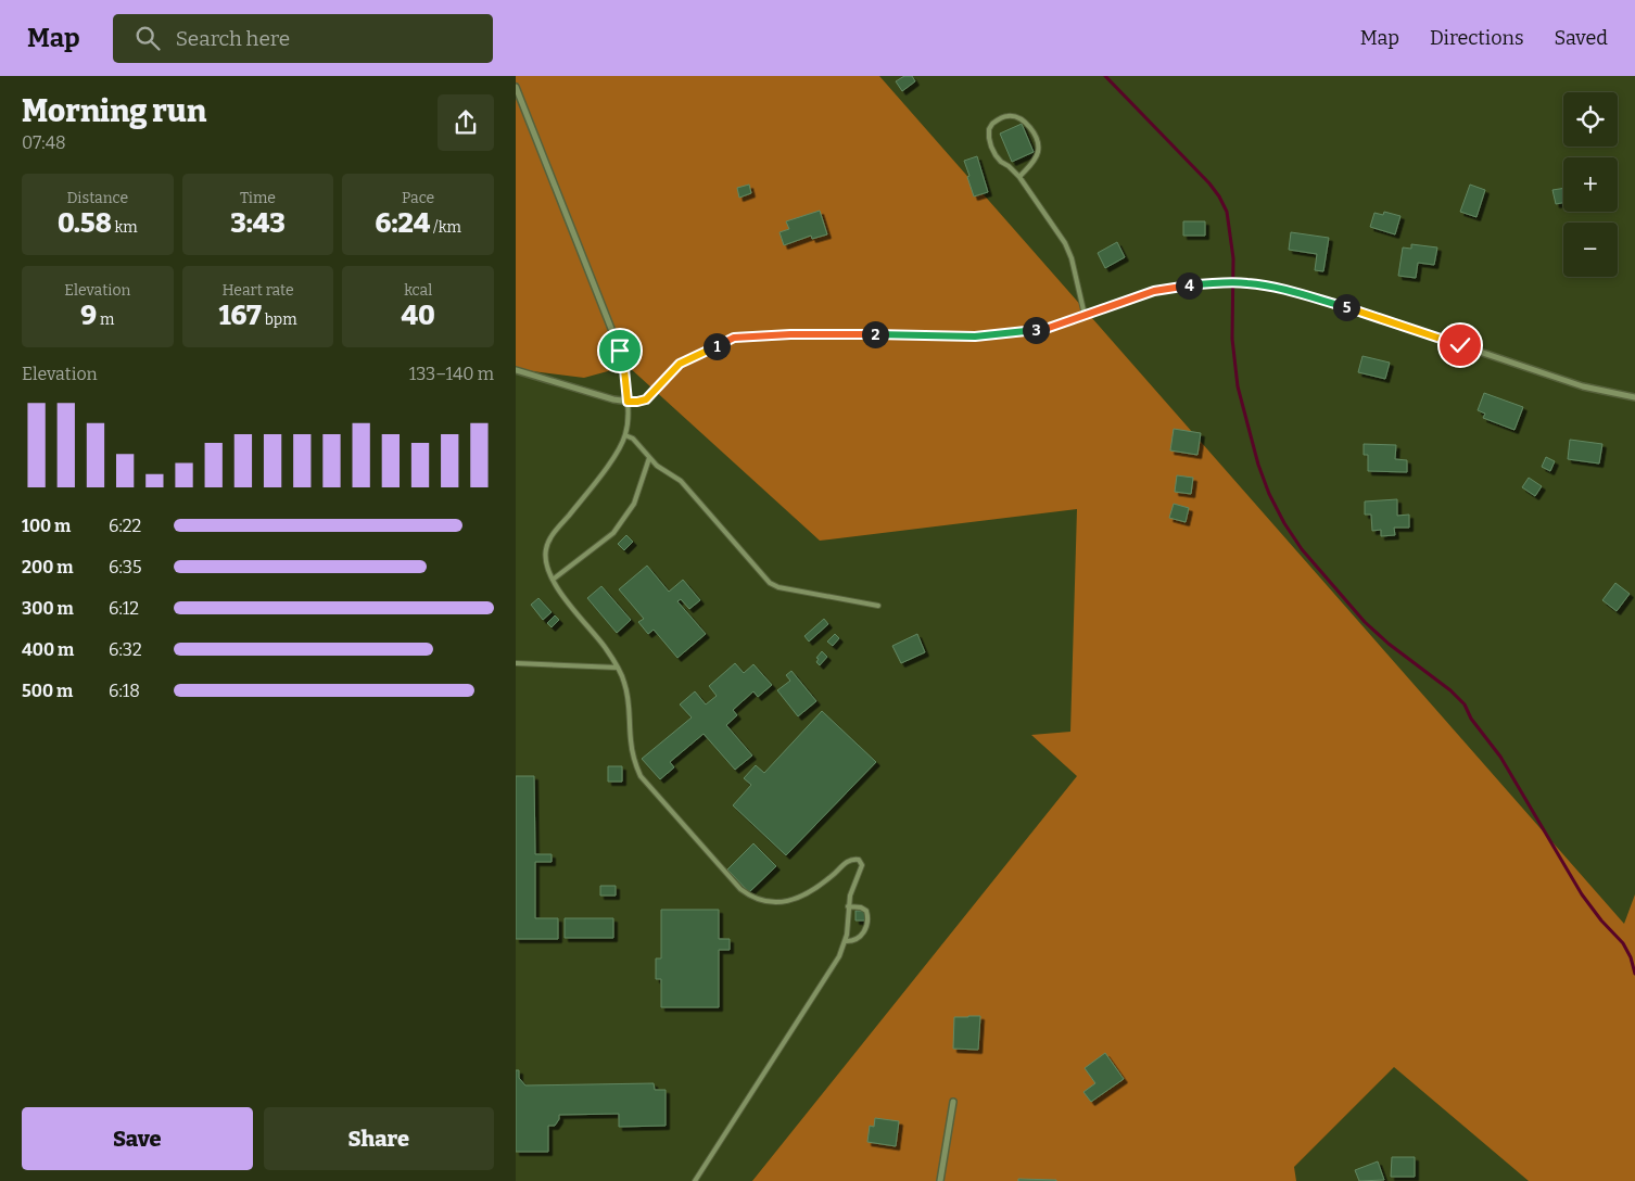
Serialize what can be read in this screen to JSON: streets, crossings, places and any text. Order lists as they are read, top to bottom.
{
  "page": {
    "header": "Map",
    "search": "Search here",
    "nav": ["Map", "Directions", "Saved"],
    "heading": ["Morning run", "07:48"],
    "map_buttons": ["+", "−"],
    "stats": [
      ["Distance", "0.58 km"],
      ["Time", "3:43"],
      ["Pace", "6:24 /km"],
      ["Elevation", "9 m"],
      ["Heart rate", "167 bpm"],
      ["kcal", "40"]
    ],
    "pins": [
      "4",
      "5",
      "3",
      "2",
      "1"
    ],
    "chart": ["Elevation", "133–140 m"],
    "list": [
      {
        "name": "100 m",
        "note": "6:22"
      },
      {
        "name": "200 m",
        "note": "6:35"
      },
      {
        "name": "300 m",
        "note": "6:12"
      },
      {
        "name": "400 m",
        "note": "6:32"
      },
      {
        "name": "500 m",
        "note": "6:18"
      }
    ],
    "buttons": ["Save", "Share"]
  }
}
